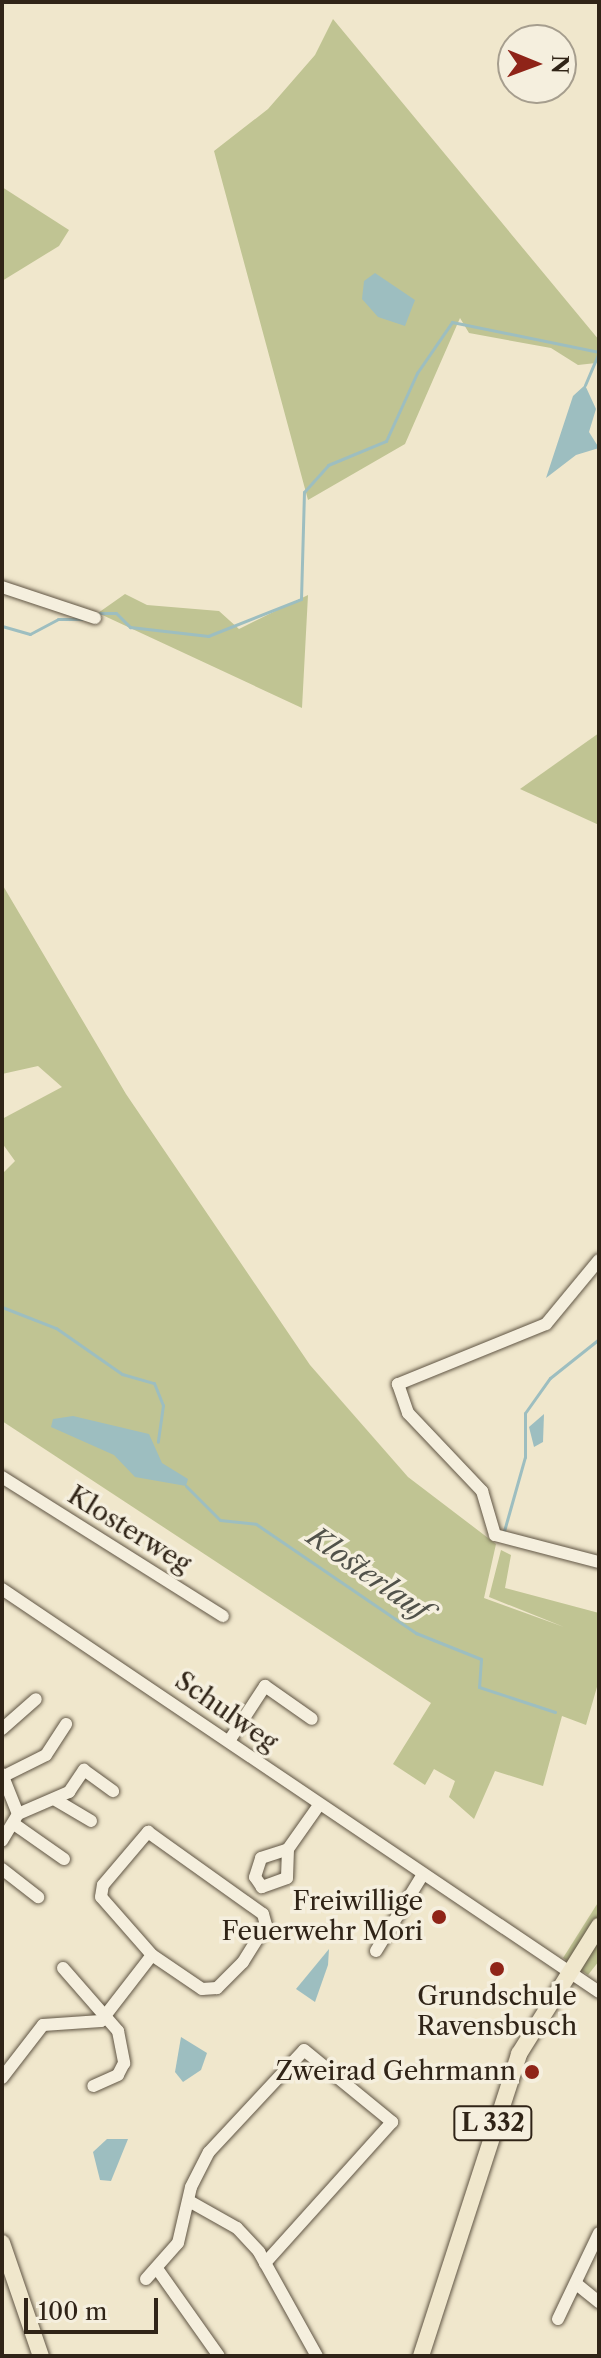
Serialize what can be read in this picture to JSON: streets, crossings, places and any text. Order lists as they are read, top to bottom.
{
  "streets": {
    "main road": ["L 332"],
    "street": ["Klosterweg", "Schulweg"]
  },
  "crossings": [
    ["Schulweg", "L 332"]
  ],
  "water": ["Klosterlauf"],
  "places": ["Freiwillige Feuerwehr Mori", "Grundschule Ravensbusch", "Zweirad Gehrmann"],
  "scale_bar": "100 m",
  "north": "right"
}
